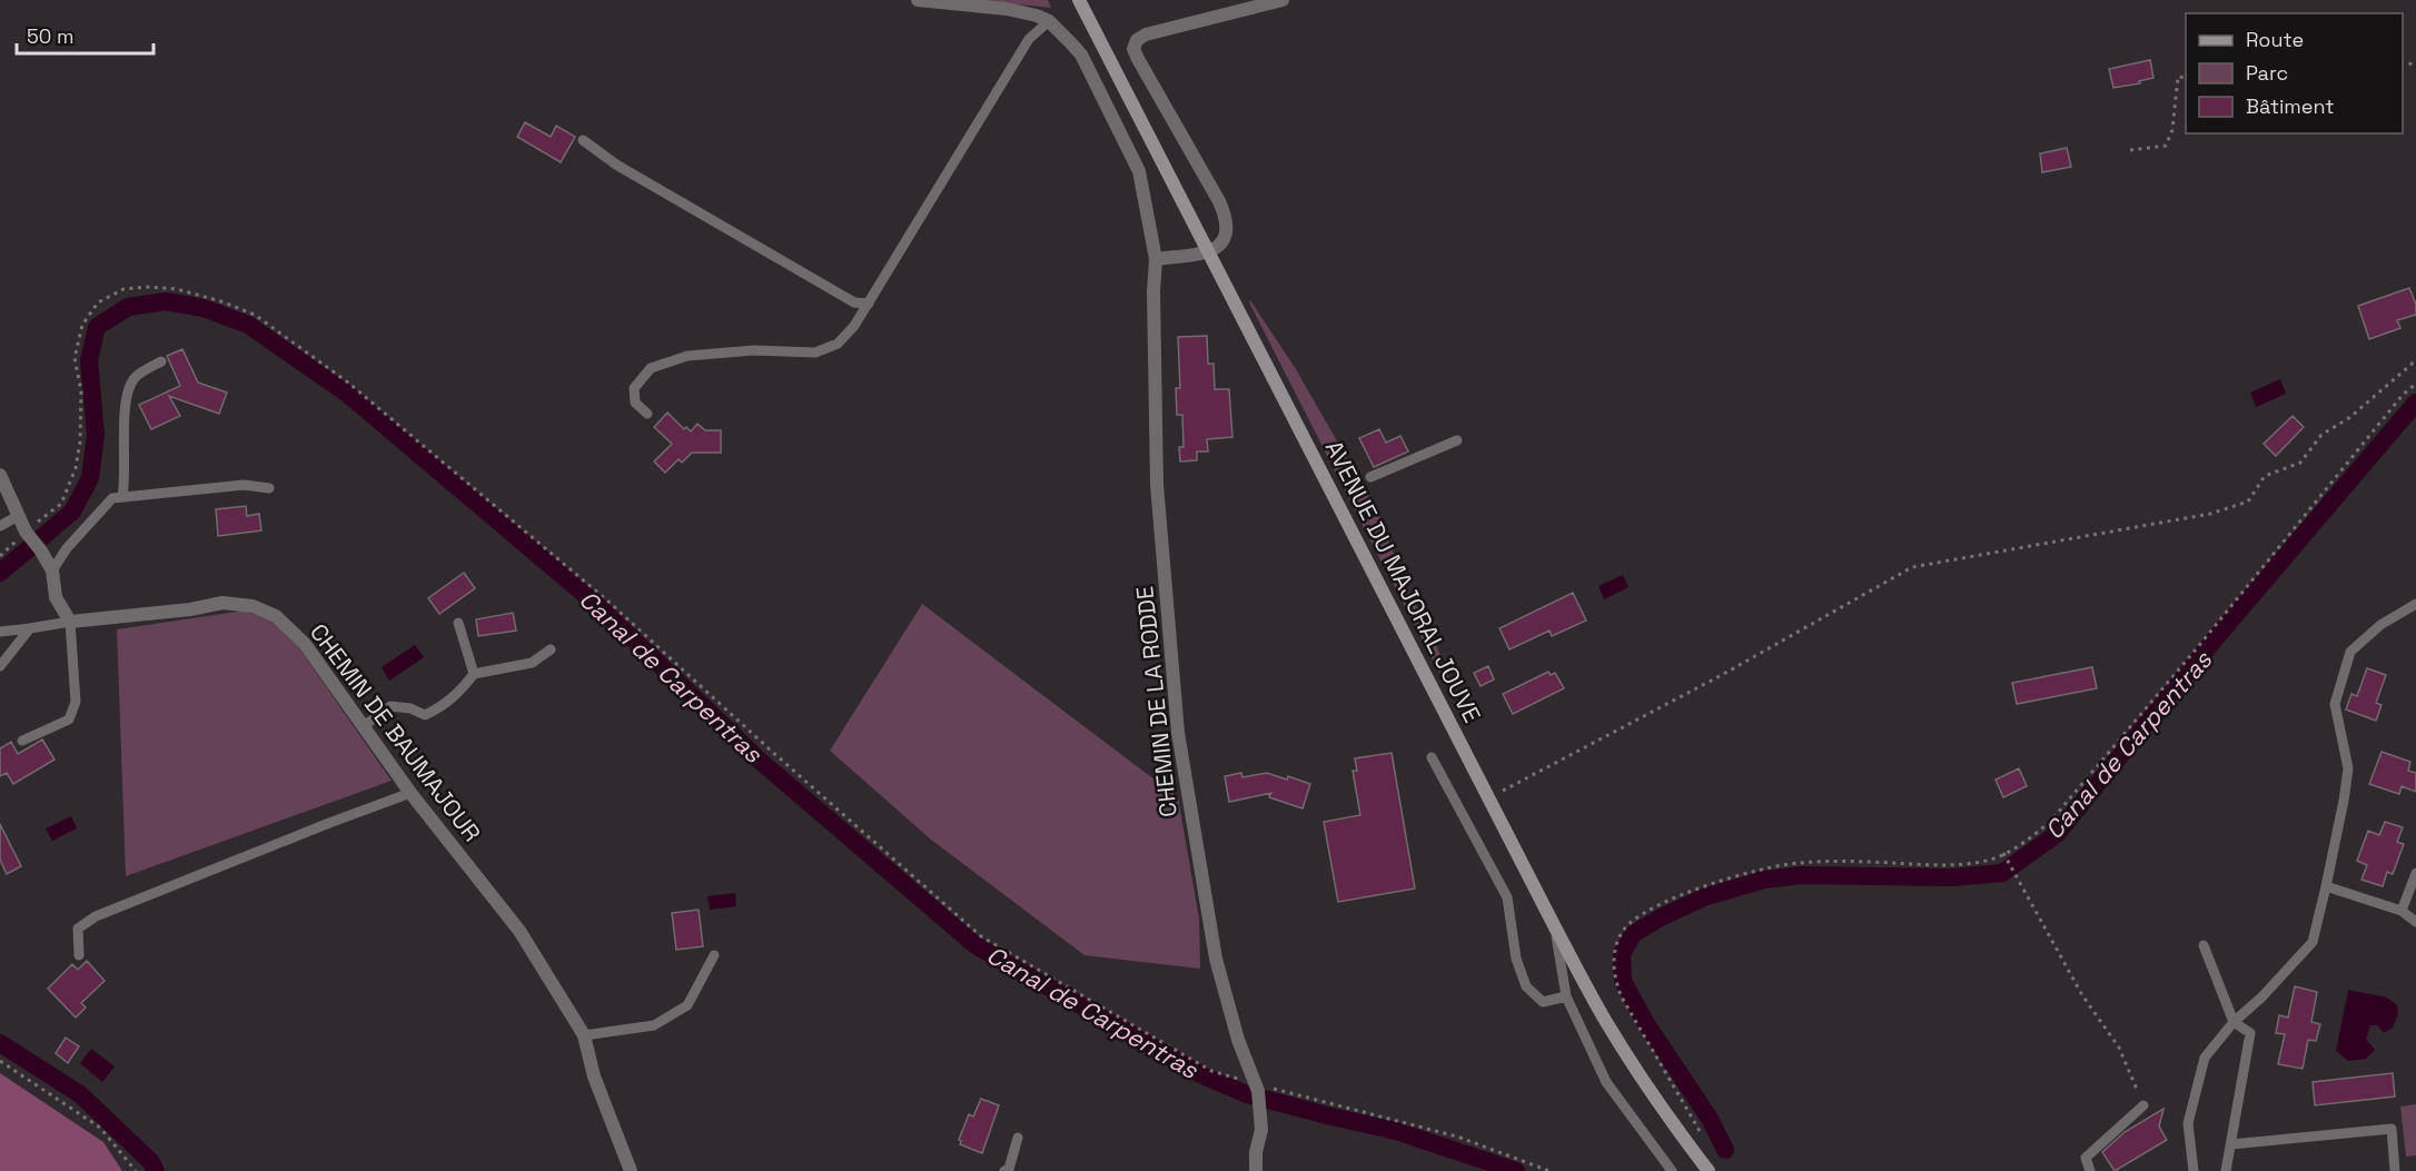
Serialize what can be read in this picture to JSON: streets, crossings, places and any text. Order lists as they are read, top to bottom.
{
  "streets": {
    "main road": ["AVENUE DU MAJORAL JOUVE"],
    "street": ["CHEMIN DE LA RODDE", "CHEMIN DE BAUMAJOUR"]
  },
  "water": ["Canal de Carpentras"],
  "legend": ["Route", "Parc", "Bâtiment"],
  "scale_bar": "50 m"
}
